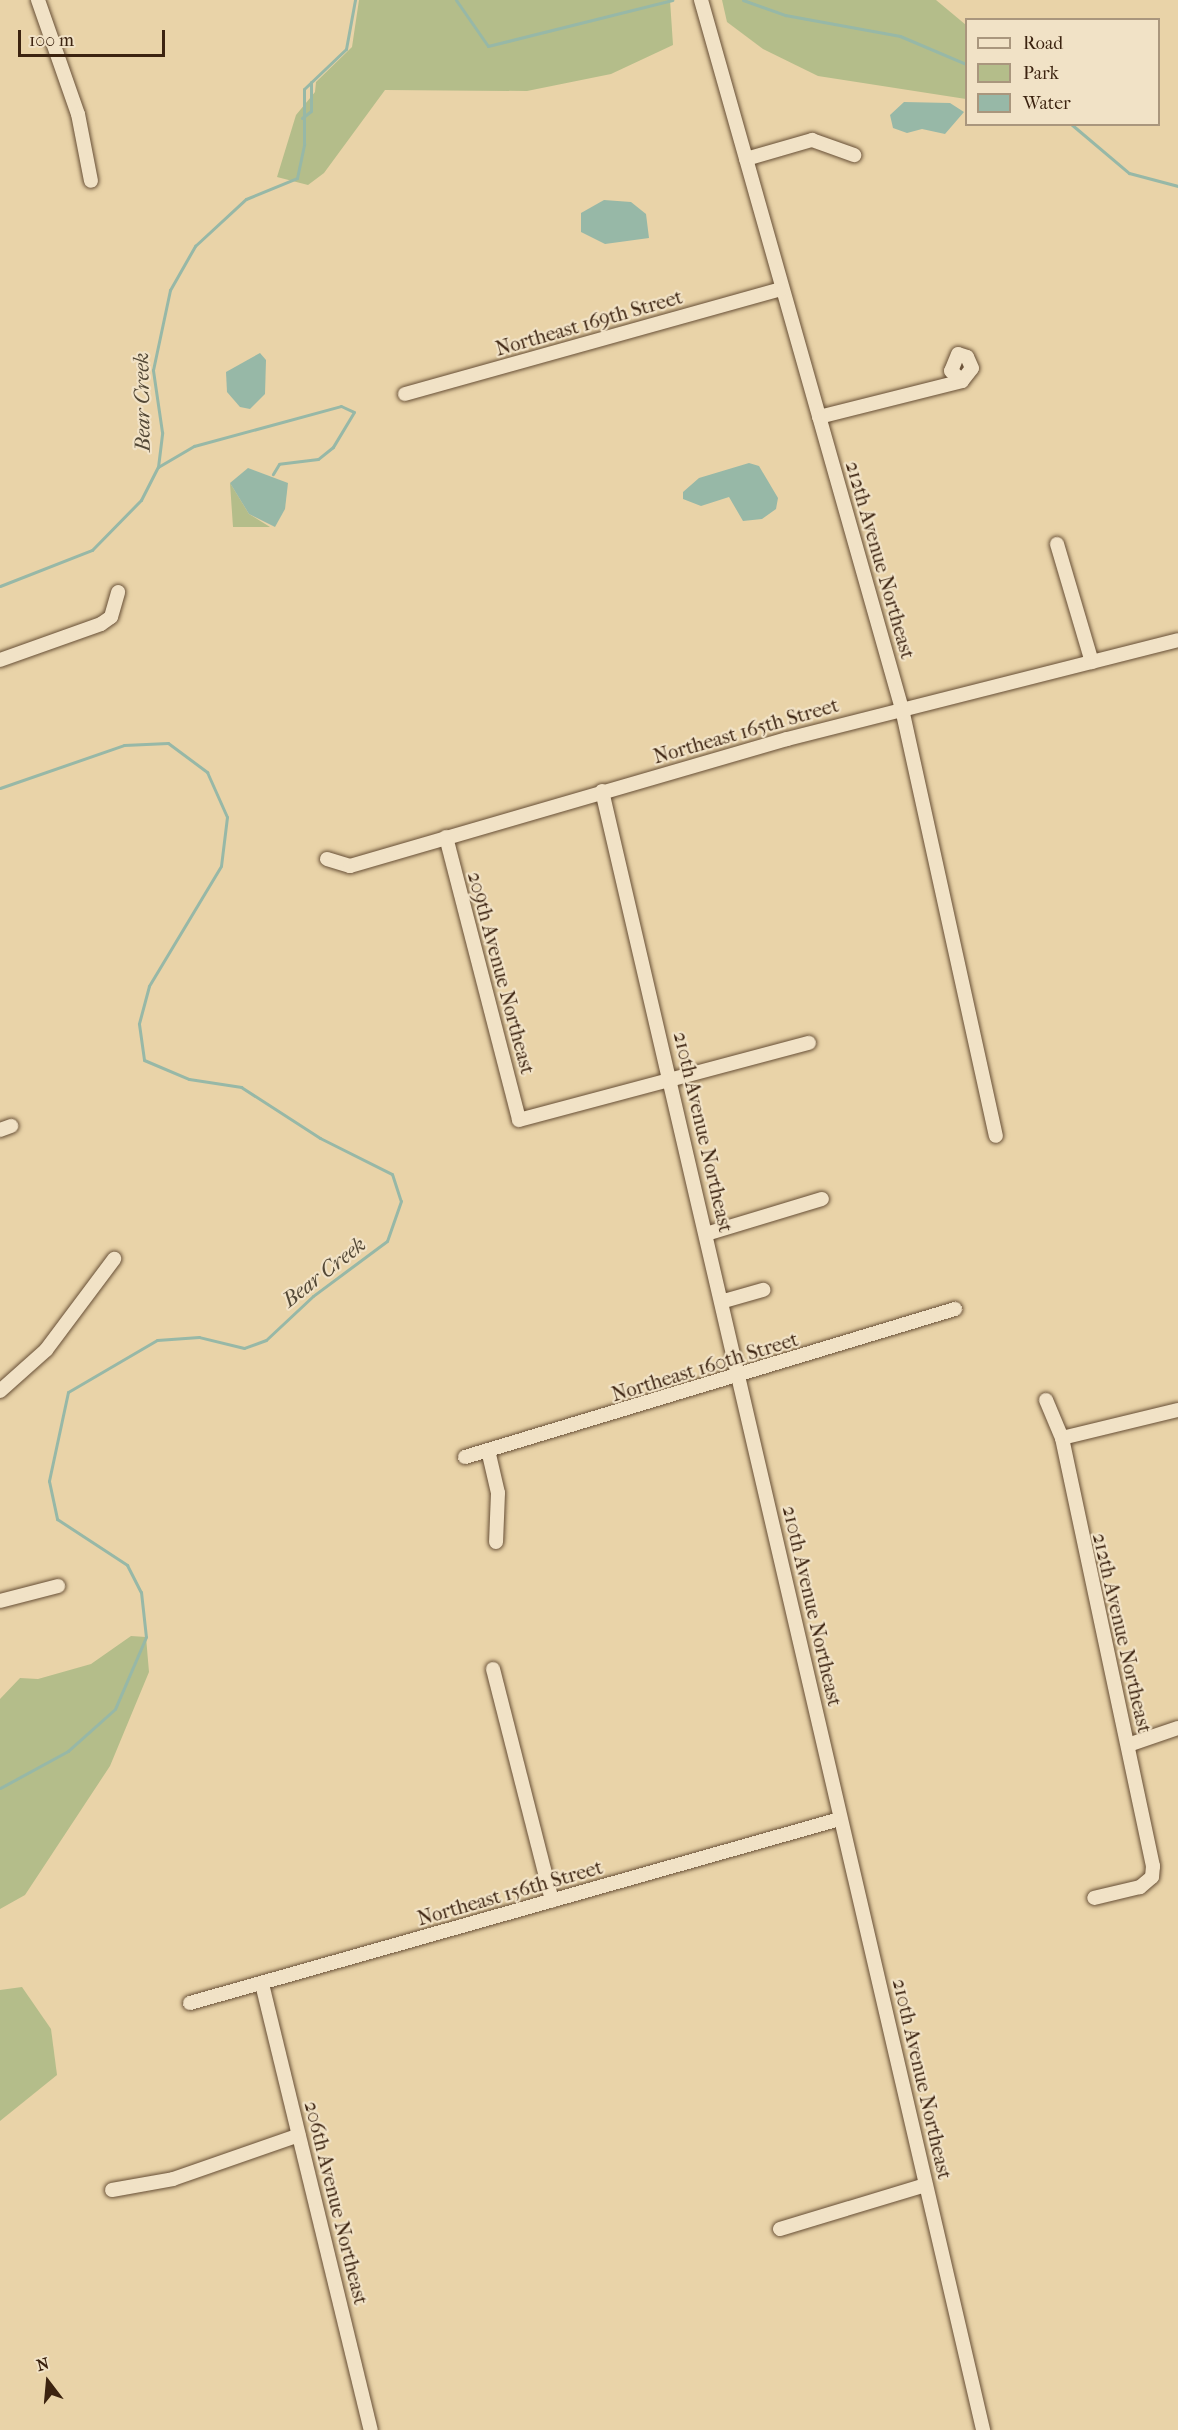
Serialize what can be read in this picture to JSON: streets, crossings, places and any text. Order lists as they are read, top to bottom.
{
  "streets": {
    "street": [
      "Northeast 169th Street",
      "212th Avenue Northeast",
      "Northeast 165th Street",
      "209th Avenue Northeast",
      "210th Avenue Northeast",
      "Northeast 160th Street",
      "Northeast 156th Street",
      "206th Avenue Northeast"
    ]
  },
  "crossings": [
    ["Northeast 169th Street", "212th Avenue Northeast"],
    ["212th Avenue Northeast", "Northeast 165th Street"],
    ["Northeast 165th Street", "209th Avenue Northeast"],
    ["Northeast 165th Street", "210th Avenue Northeast"],
    ["209th Avenue Northeast", "210th Avenue Northeast"],
    ["210th Avenue Northeast", "Northeast 160th Street"],
    ["210th Avenue Northeast", "Northeast 156th Street"],
    ["Northeast 156th Street", "206th Avenue Northeast"]
  ],
  "water": ["Bear Creek"],
  "legend": ["Road", "Park", "Water"],
  "scale_bar": "100 m",
  "north": "top"
}
